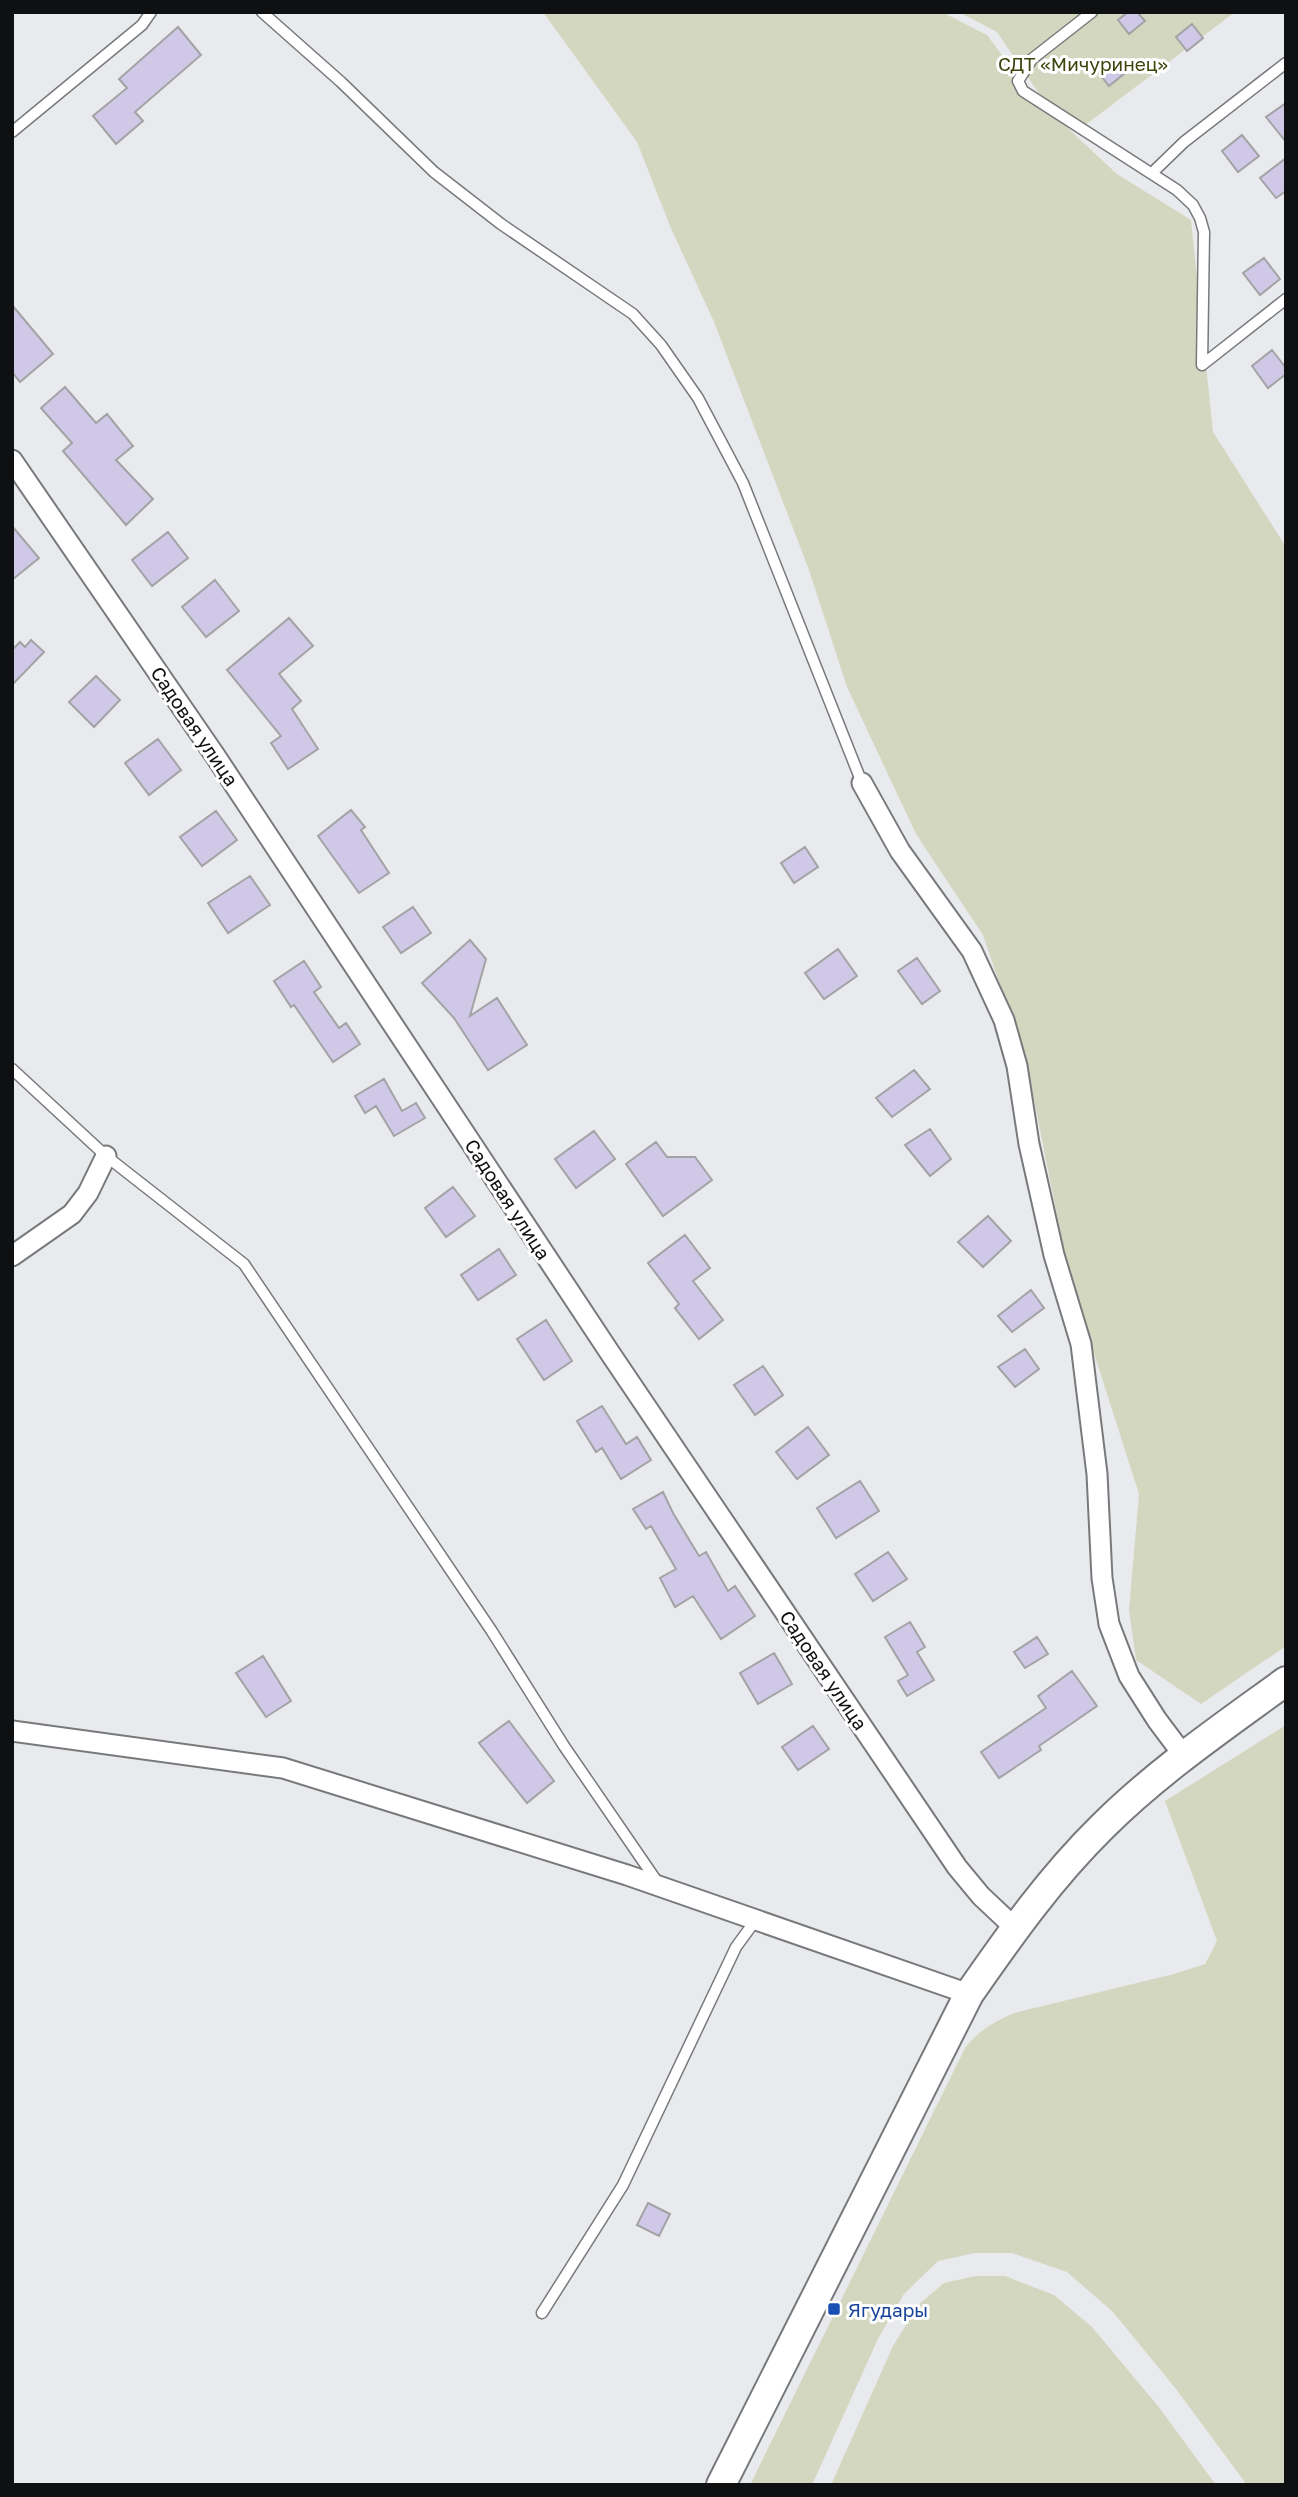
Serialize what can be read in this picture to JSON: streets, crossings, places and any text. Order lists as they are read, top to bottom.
{
  "streets": {
    "street": ["Садовая улица"]
  },
  "parks": ["СДТ «Мичуринец»"],
  "places": {
    "transit": ["Ягудары"]
  }
}
